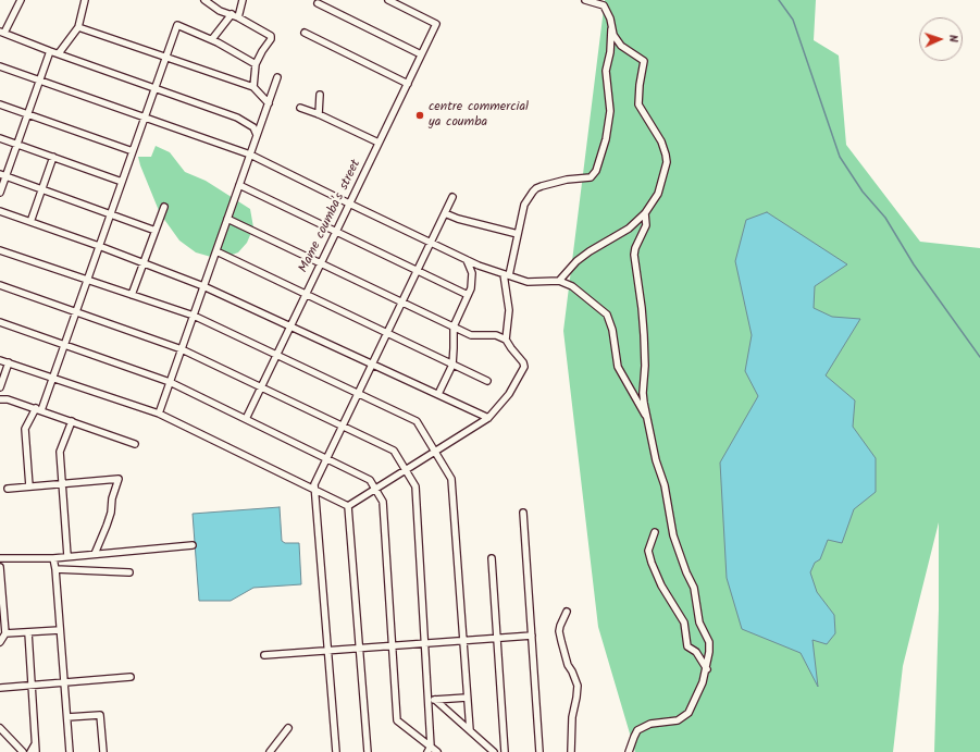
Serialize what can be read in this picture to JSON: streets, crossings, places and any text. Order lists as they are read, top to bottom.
{
  "streets": {
    "street": ["Mame coumba's street"]
  },
  "places": ["centre commercial ya coumba"],
  "north": "right"
}
